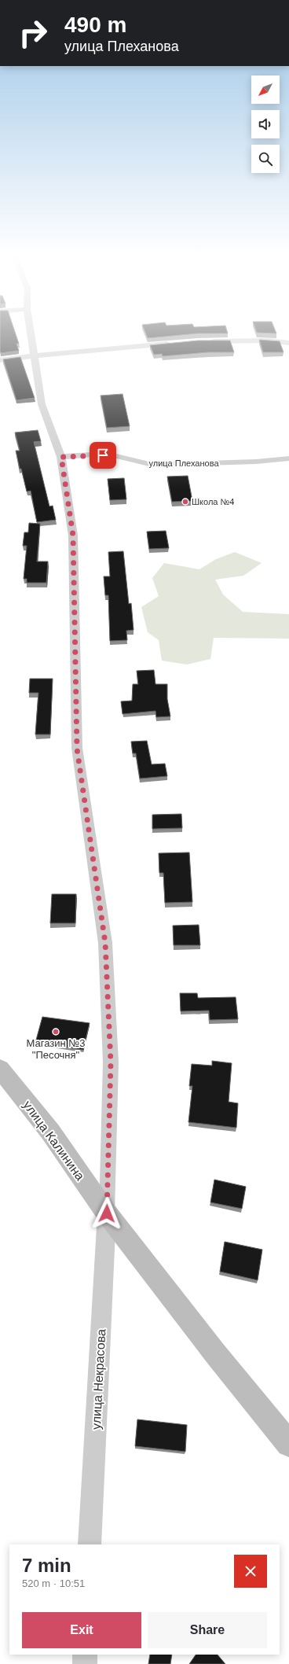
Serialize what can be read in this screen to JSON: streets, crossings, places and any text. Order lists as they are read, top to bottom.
{
  "streets": {
    "main road": ["улица Калинина"],
    "street": ["улица Плеханова", "улица Некрасова"]
  },
  "crossings": [
    ["улица Калинина", "улица Некрасова"]
  ],
  "places": ["Школа №4", "Магазин №3 \"Песочня\""],
  "north": "bottom left",
  "page": {
    "turn": ["490 m", "улица Плеханова"],
    "heading": ["7 min", "520 m · 10:51"],
    "buttons": ["Exit", "Share"]
  }
}
